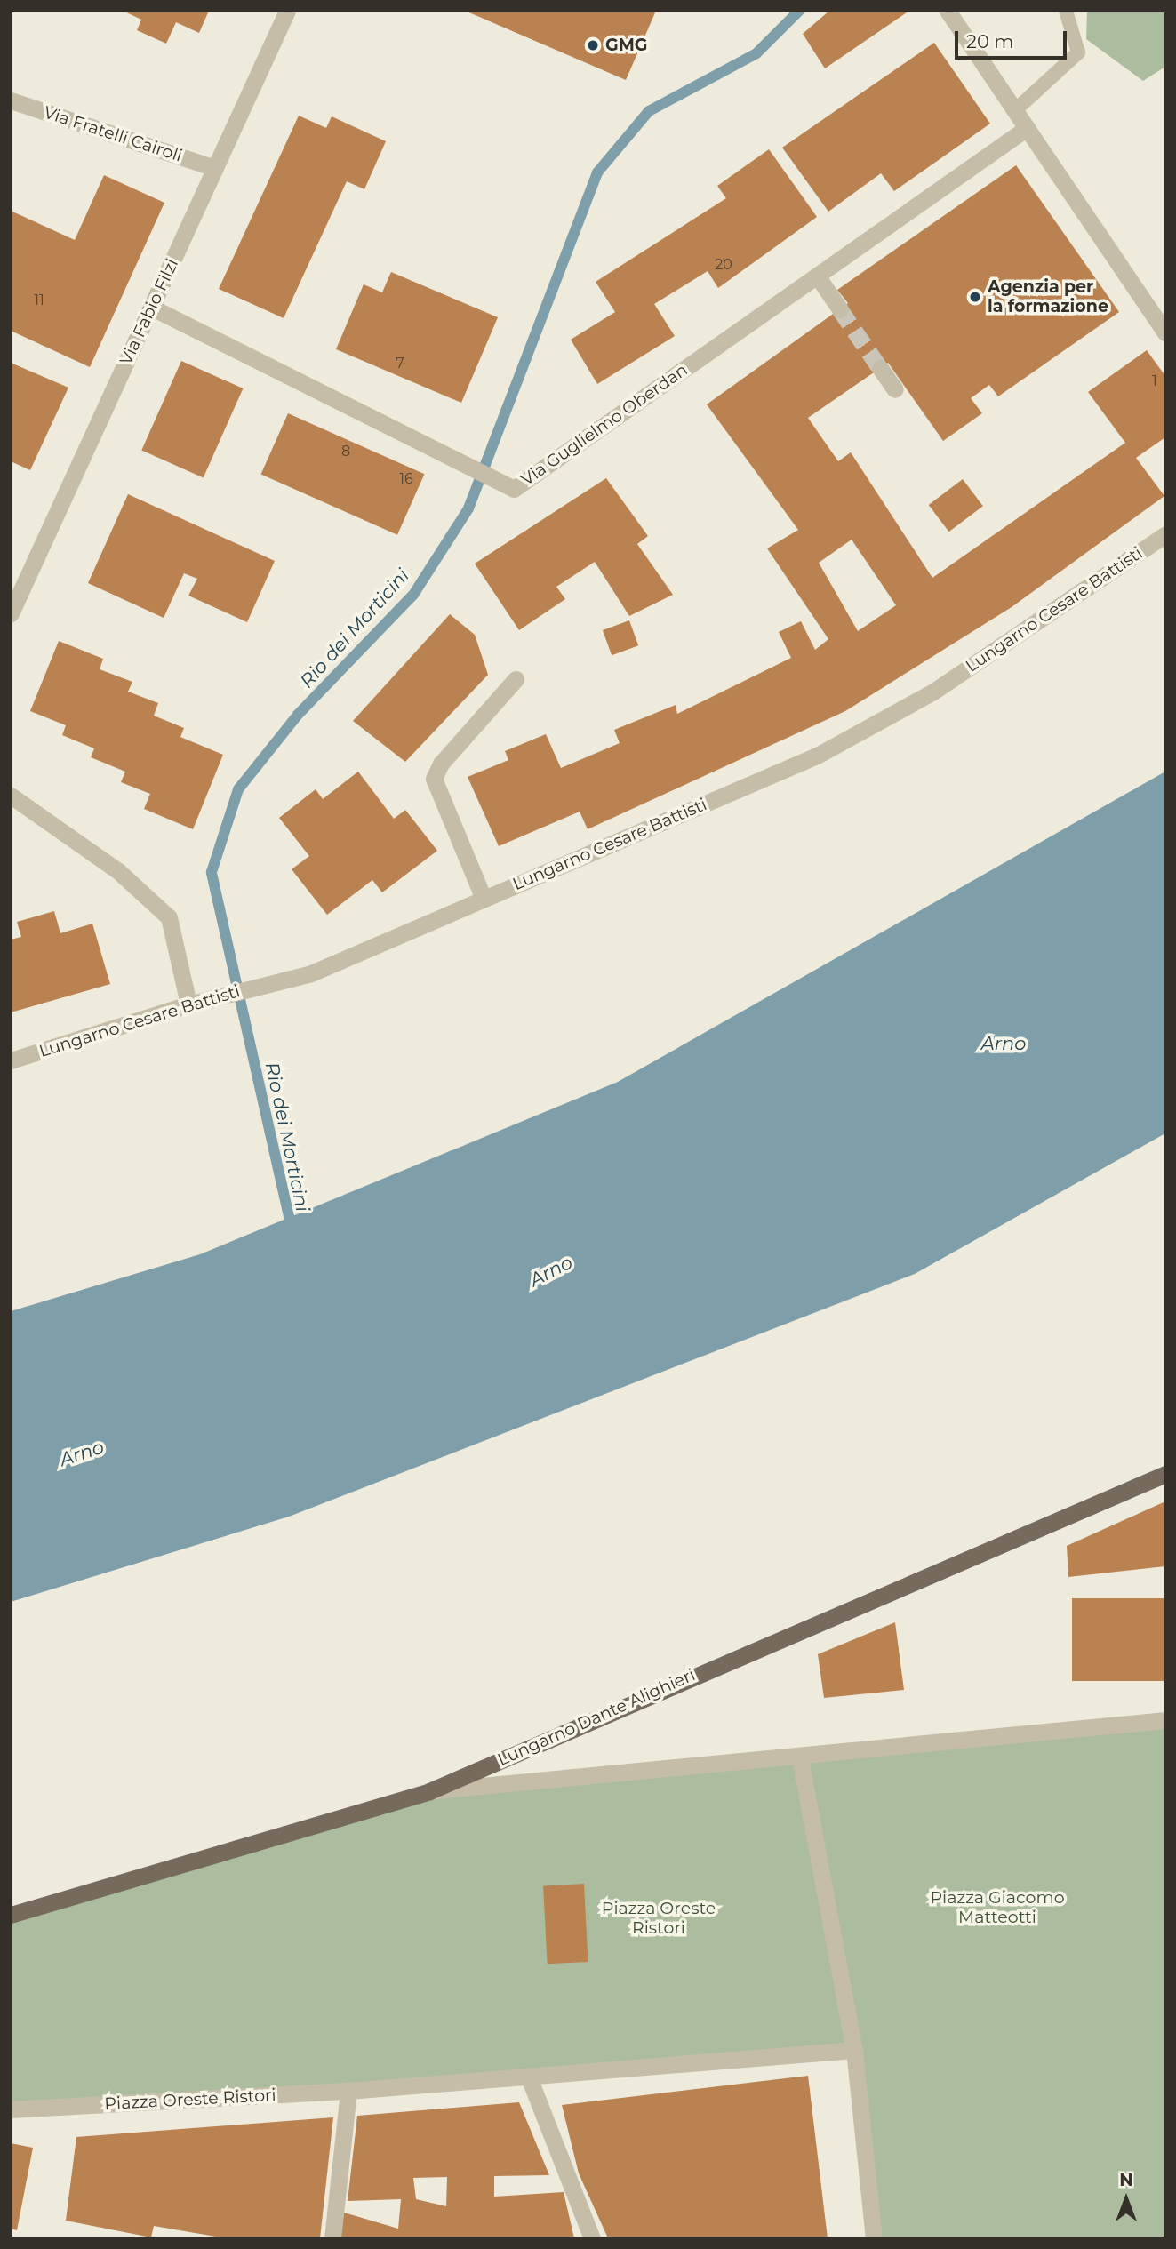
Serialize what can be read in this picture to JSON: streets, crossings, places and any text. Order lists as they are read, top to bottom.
{
  "streets": {
    "main road": ["Lungarno Dante Alighieri"],
    "street": [
      "Via Fratelli Cairoli",
      "Via Fabio Filzi",
      "Via Guglielmo Oberdan",
      "Lungarno Cesare Battisti",
      "Piazza Oreste Ristori"
    ]
  },
  "crossings": [
    ["Via Fratelli Cairoli", "Via Fabio Filzi"],
    ["Via Fabio Filzi", "Via Guglielmo Oberdan"]
  ],
  "water": ["Rio dei Morticini", "Arno"],
  "parks": ["Piazza Giacomo Matteotti", "Piazza Oreste Ristori"],
  "places": ["GMG", "Agenzia per la formazione"],
  "house_numbers": [
    "20",
    "11",
    "7",
    "1",
    "8",
    "16"
  ],
  "scale_bar": "20 m",
  "north": "top"
}
